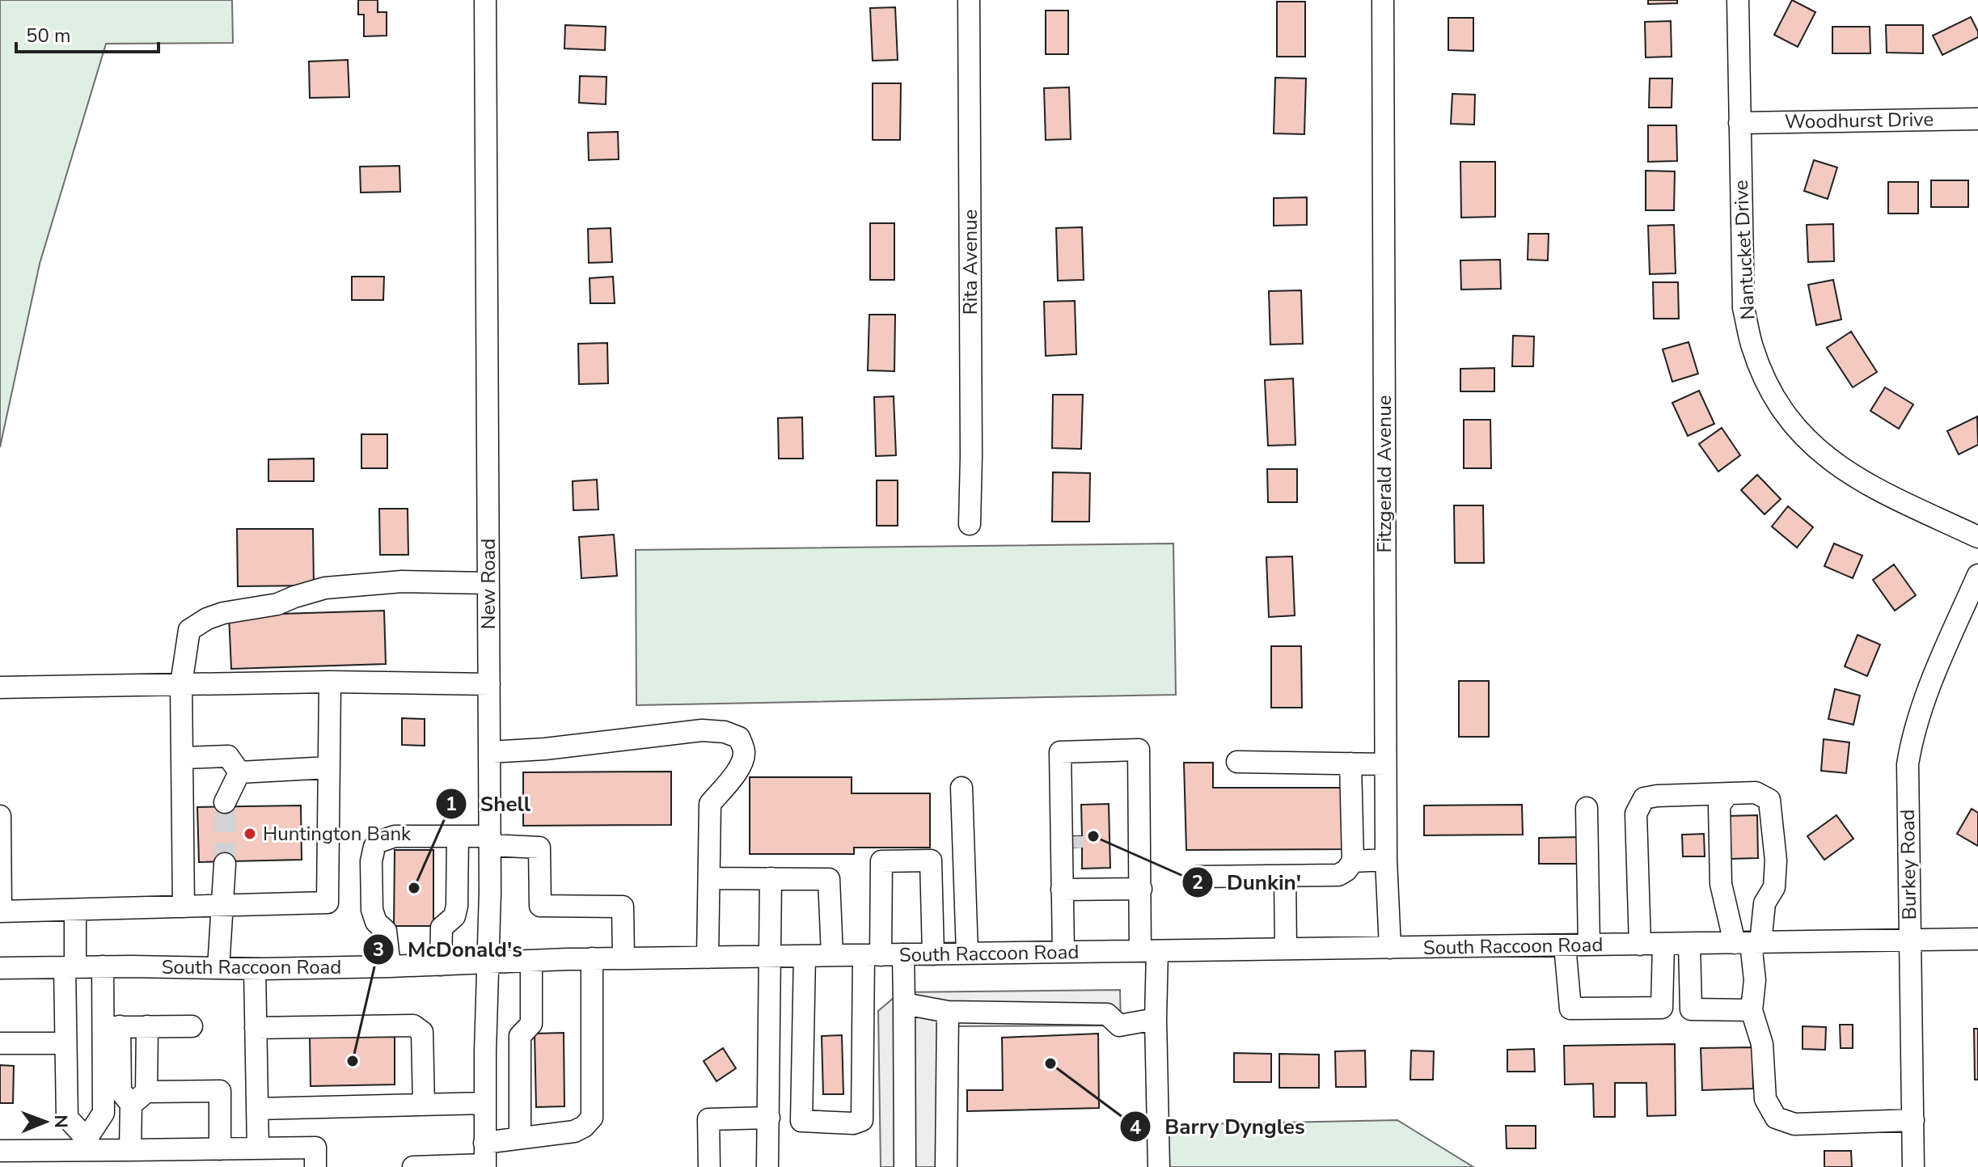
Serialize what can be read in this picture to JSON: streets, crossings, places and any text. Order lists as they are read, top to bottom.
{
  "streets": {
    "street": [
      "Woodhurst Drive",
      "Nantucket Drive",
      "Rita Avenue",
      "Fitzgerald Avenue",
      "New Road",
      "Burkey Road",
      "South Raccoon Road"
    ]
  },
  "crossings": [
    ["Woodhurst Drive", "Nantucket Drive"],
    ["Fitzgerald Avenue", "South Raccoon Road"],
    ["New Road", "South Raccoon Road"],
    ["Burkey Road", "South Raccoon Road"]
  ],
  "places": [
    "Huntington Bank",
    "Dunkin'",
    "Shell",
    "McDonald's",
    "Barry Dyngles"
  ],
  "scale_bar": "50 m",
  "north": "right"
}
